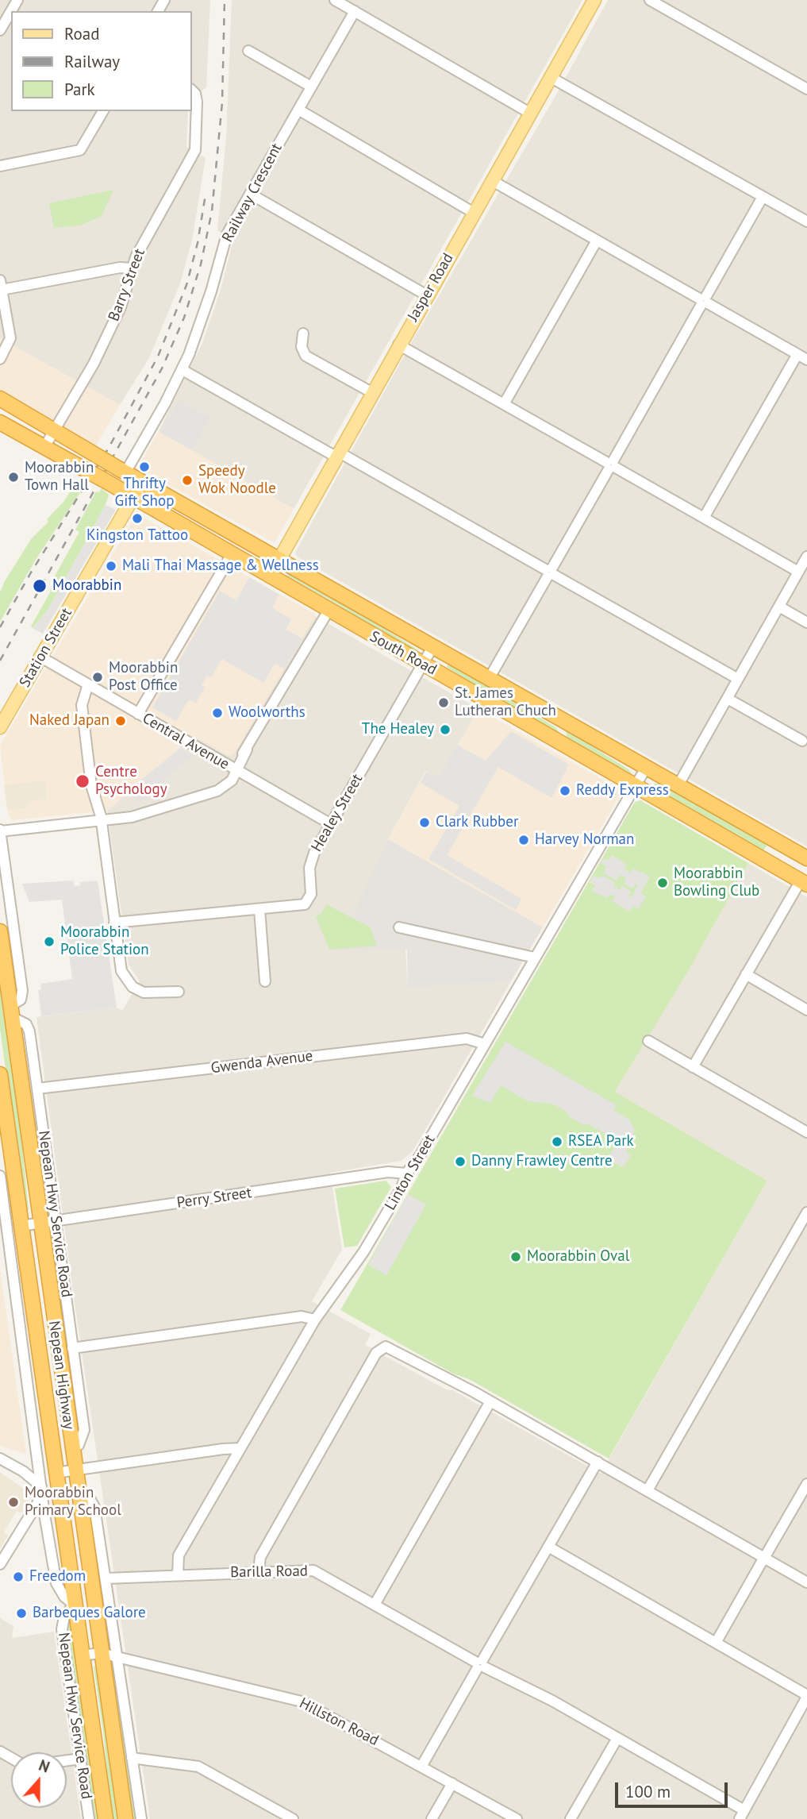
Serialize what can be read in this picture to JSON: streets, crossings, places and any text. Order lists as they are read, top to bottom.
{
  "streets": {
    "highway": ["South Road", "Nepean Highway"],
    "main road": ["Jasper Road", "Station Street"],
    "street": [
      "Railway Crescent",
      "Barry Street",
      "Central Avenue",
      "Healey Street",
      "Gwenda Avenue",
      "Linton Street",
      "Perry Street",
      "Nepean Hwy Service Road",
      "Barilla Road",
      "Hillston Road"
    ]
  },
  "crossings": [
    ["Railway Crescent", "South Road"],
    ["Barry Street", "South Road"],
    ["Jasper Road", "South Road"],
    ["Station Street", "South Road"],
    ["Station Street", "Central Avenue"],
    ["South Road", "Healey Street"],
    ["South Road", "Linton Street"],
    ["Central Avenue", "Healey Street"],
    ["Gwenda Avenue", "Linton Street"],
    ["Gwenda Avenue", "Nepean Hwy Service Road"],
    ["Linton Street", "Perry Street"],
    ["Linton Street", "Barilla Road"],
    ["Perry Street", "Nepean Hwy Service Road"],
    ["Perry Street", "Nepean Highway"],
    ["Nepean Hwy Service Road", "Nepean Highway"],
    ["Nepean Highway", "Hillston Road"]
  ],
  "places": [
    "Thrifty Gift Shop",
    "Moorabbin Town Hall",
    "Speedy Wok Noodle",
    "Kingston Tattoo",
    "Mali Thai Massage & Wellness",
    "Moorabbin",
    "Moorabbin Post Office",
    "St. James Lutheran Chuch",
    "Woolworths",
    "Naked Japan",
    "The Healey",
    "Centre Psychology",
    "Reddy Express",
    "Clark Rubber",
    "Harvey Norman",
    "Moorabbin Bowling Club",
    "Moorabbin Police Station",
    "RSEA Park",
    "Danny Frawley Centre",
    "Moorabbin Oval",
    "Moorabbin Primary School",
    "Freedom",
    "Barbeques Galore"
  ],
  "legend": ["Road", "Railway", "Park"],
  "scale_bar": "100 m",
  "north": "top"
}
